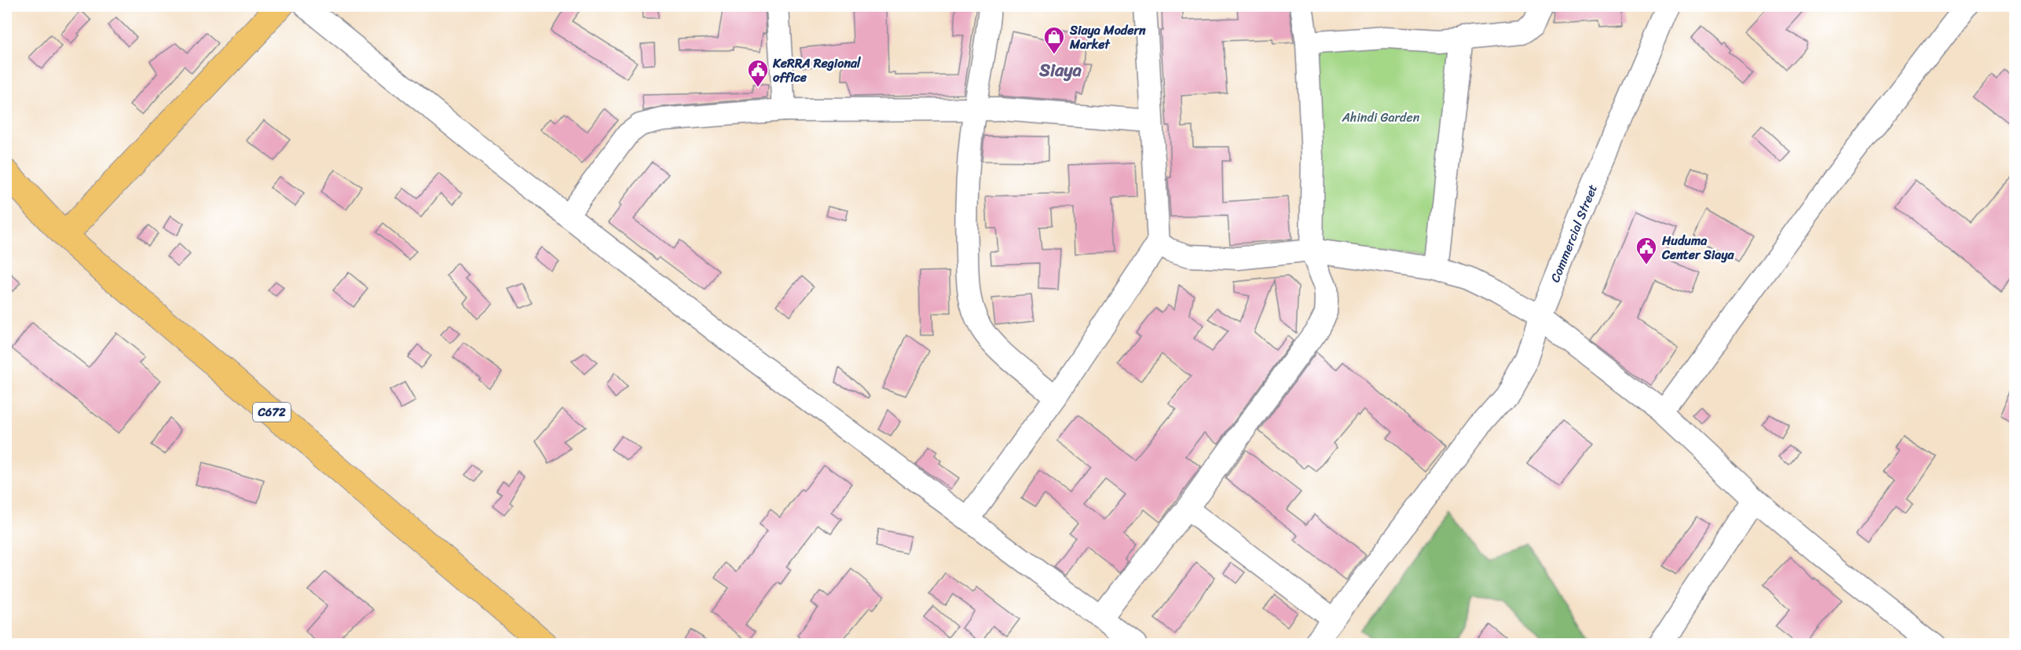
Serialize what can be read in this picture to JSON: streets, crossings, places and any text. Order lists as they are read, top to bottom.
{
  "streets": {
    "main road": ["C672"],
    "street": ["Commercial Street"]
  },
  "districts": ["Siaya"],
  "parks": ["Ahindi Garden"],
  "places": {
    "shop": ["Siaya Modern Market"],
    "public building": ["KeRRA Regional office", "Huduma Center Siaya"]
  }
}
